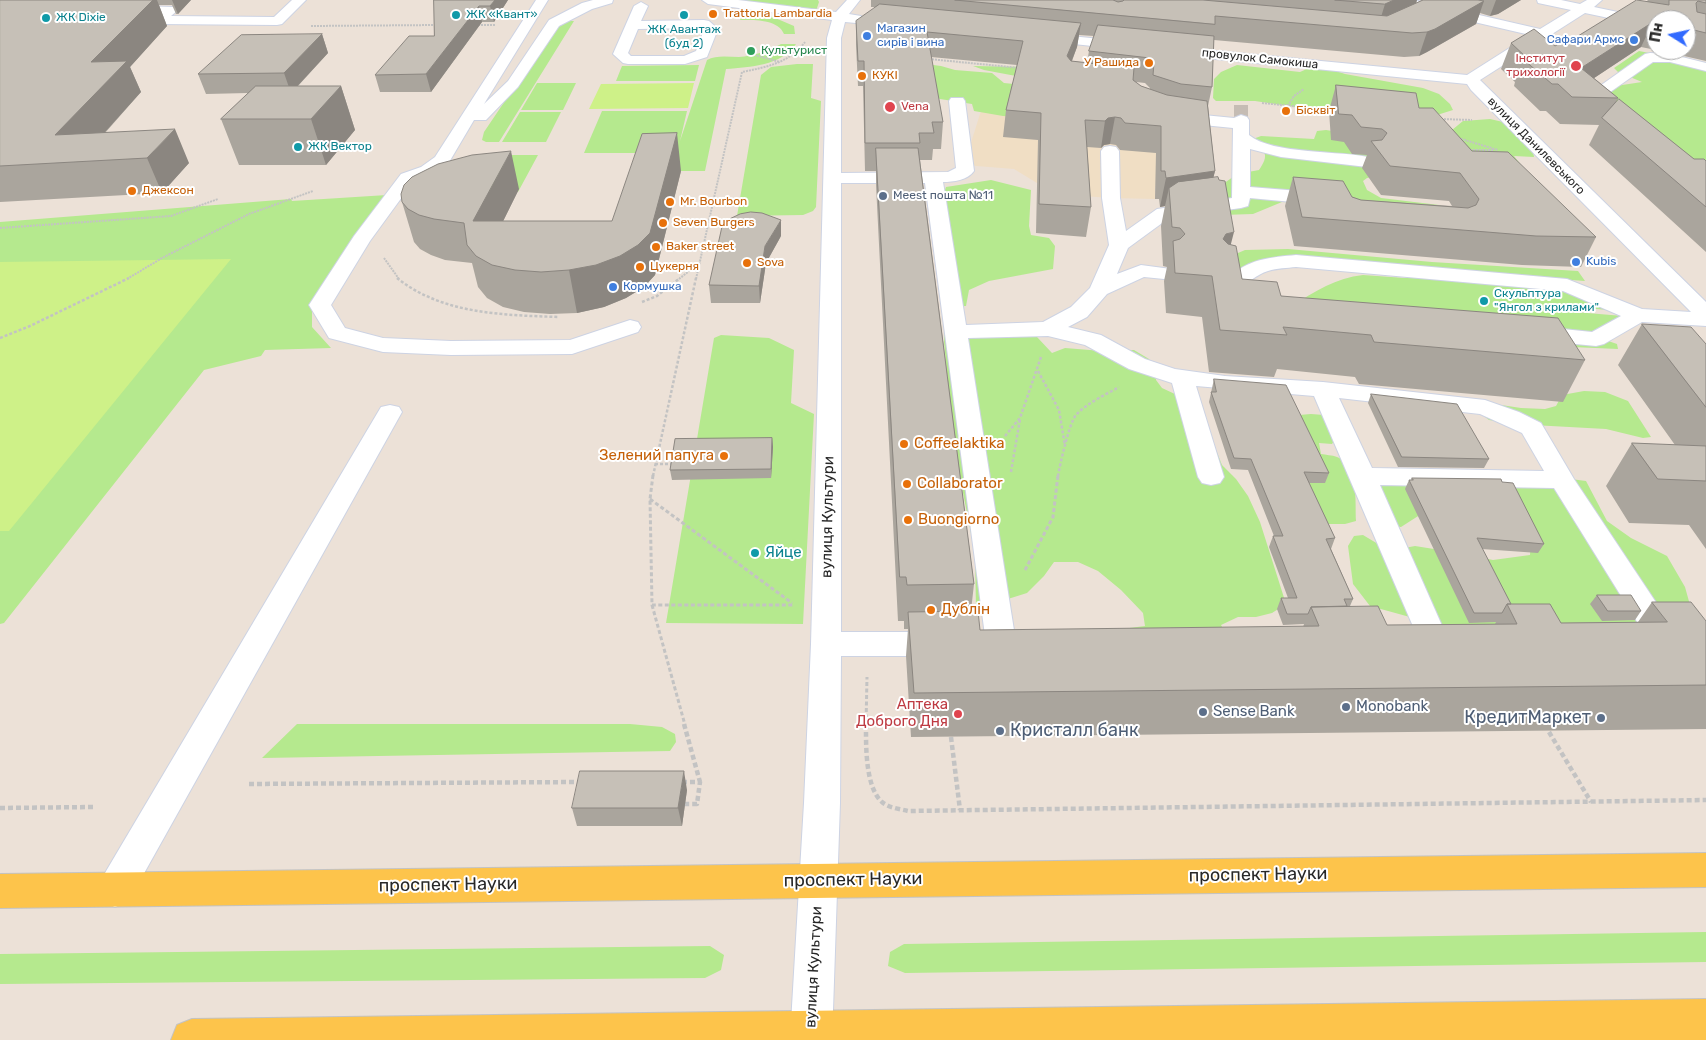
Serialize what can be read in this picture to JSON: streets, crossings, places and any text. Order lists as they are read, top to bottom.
{
  "streets": {
    "main road": ["проспект Науки"],
    "street": ["провулок Самокиша", "вулиця Данилевського", "вулиця Культури"]
  },
  "crossings": [
    ["провулок Самокиша", "вулиця Данилевського"],
    ["вулиця Культури", "проспект Науки"]
  ],
  "places": [
    "Trattoria Lambardia",
    "ЖК «Квант»",
    "ЖК Авантаж (буд 2)",
    "ЖК Dixie",
    "Магазин сирів і вина",
    "Сафари Армс",
    "Культурист",
    "У Рашида",
    "Інститут трихології",
    "КУКІ",
    "Vena",
    "Бісквіт",
    "ЖК Вектор",
    "Джексон",
    "Meest пошта №11",
    "Mr. Bourbon",
    "Seven Burgers",
    "Baker street",
    "Kubis",
    "Sova",
    "Цукерня",
    "Кормушка",
    "Скульптура \"Янгол з крилами\"",
    "Coffeelaktika",
    "Зелений папуга",
    "Collaborator",
    "Buongiorno",
    "Яйце",
    "Дублін",
    "Monobank",
    "Sense Bank",
    "Аптека Доброго Дня",
    "КредитМаркет",
    "Кристалл банк"
  ],
  "north": "left"
}
